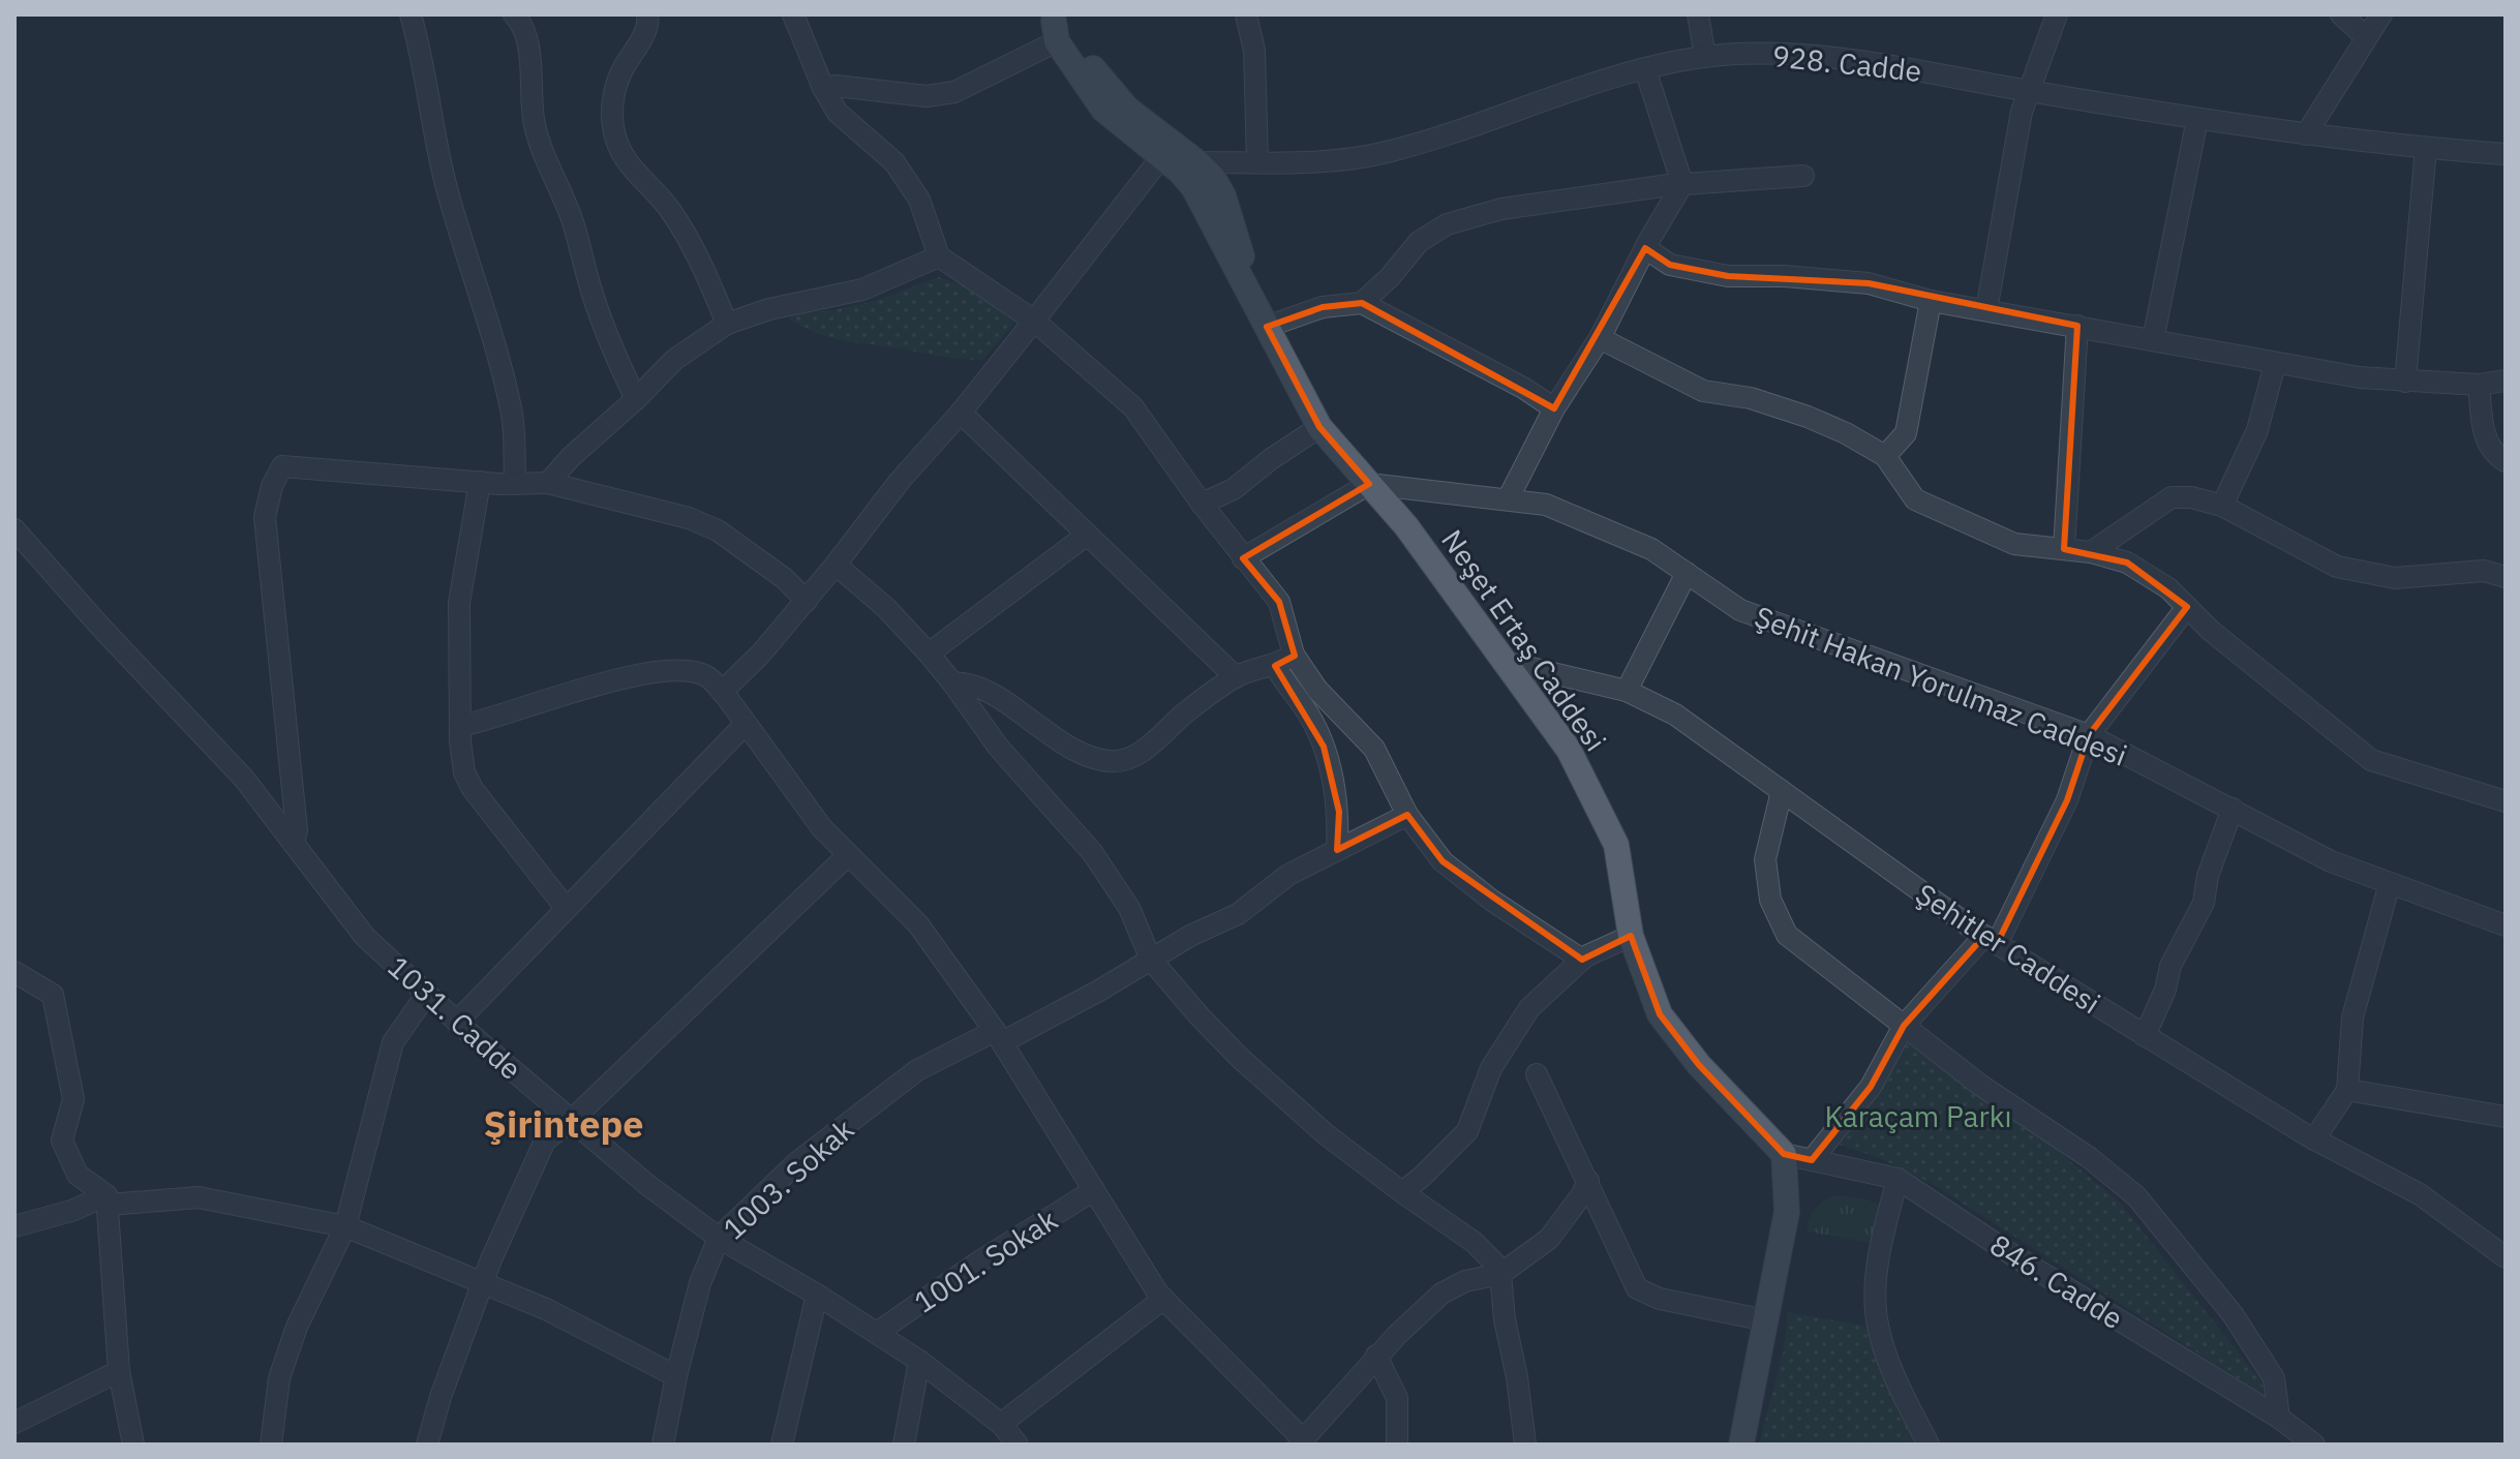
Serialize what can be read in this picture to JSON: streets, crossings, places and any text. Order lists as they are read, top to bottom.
{
  "streets": {
    "main road": ["Neşet Ertaş Caddesi"],
    "street": [
      "928. Cadde",
      "Şehit Hakan Yorulmaz Caddesi",
      "Şehitler Caddesi",
      "1031. Cadde",
      "1003. Sokak",
      "1001. Sokak",
      "846. Cadde"
    ]
  },
  "crossings": [
    ["928. Cadde", "Neşet Ertaş Caddesi"],
    ["Neşet Ertaş Caddesi", "Şehit Hakan Yorulmaz Caddesi"],
    ["Neşet Ertaş Caddesi", "Şehitler Caddesi"],
    ["Neşet Ertaş Caddesi", "846. Cadde"],
    ["1031. Cadde", "1003. Sokak"],
    ["1031. Cadde", "1001. Sokak"]
  ],
  "districts": ["Şirintepe"],
  "parks": ["Karaçam Parkı"]
}
